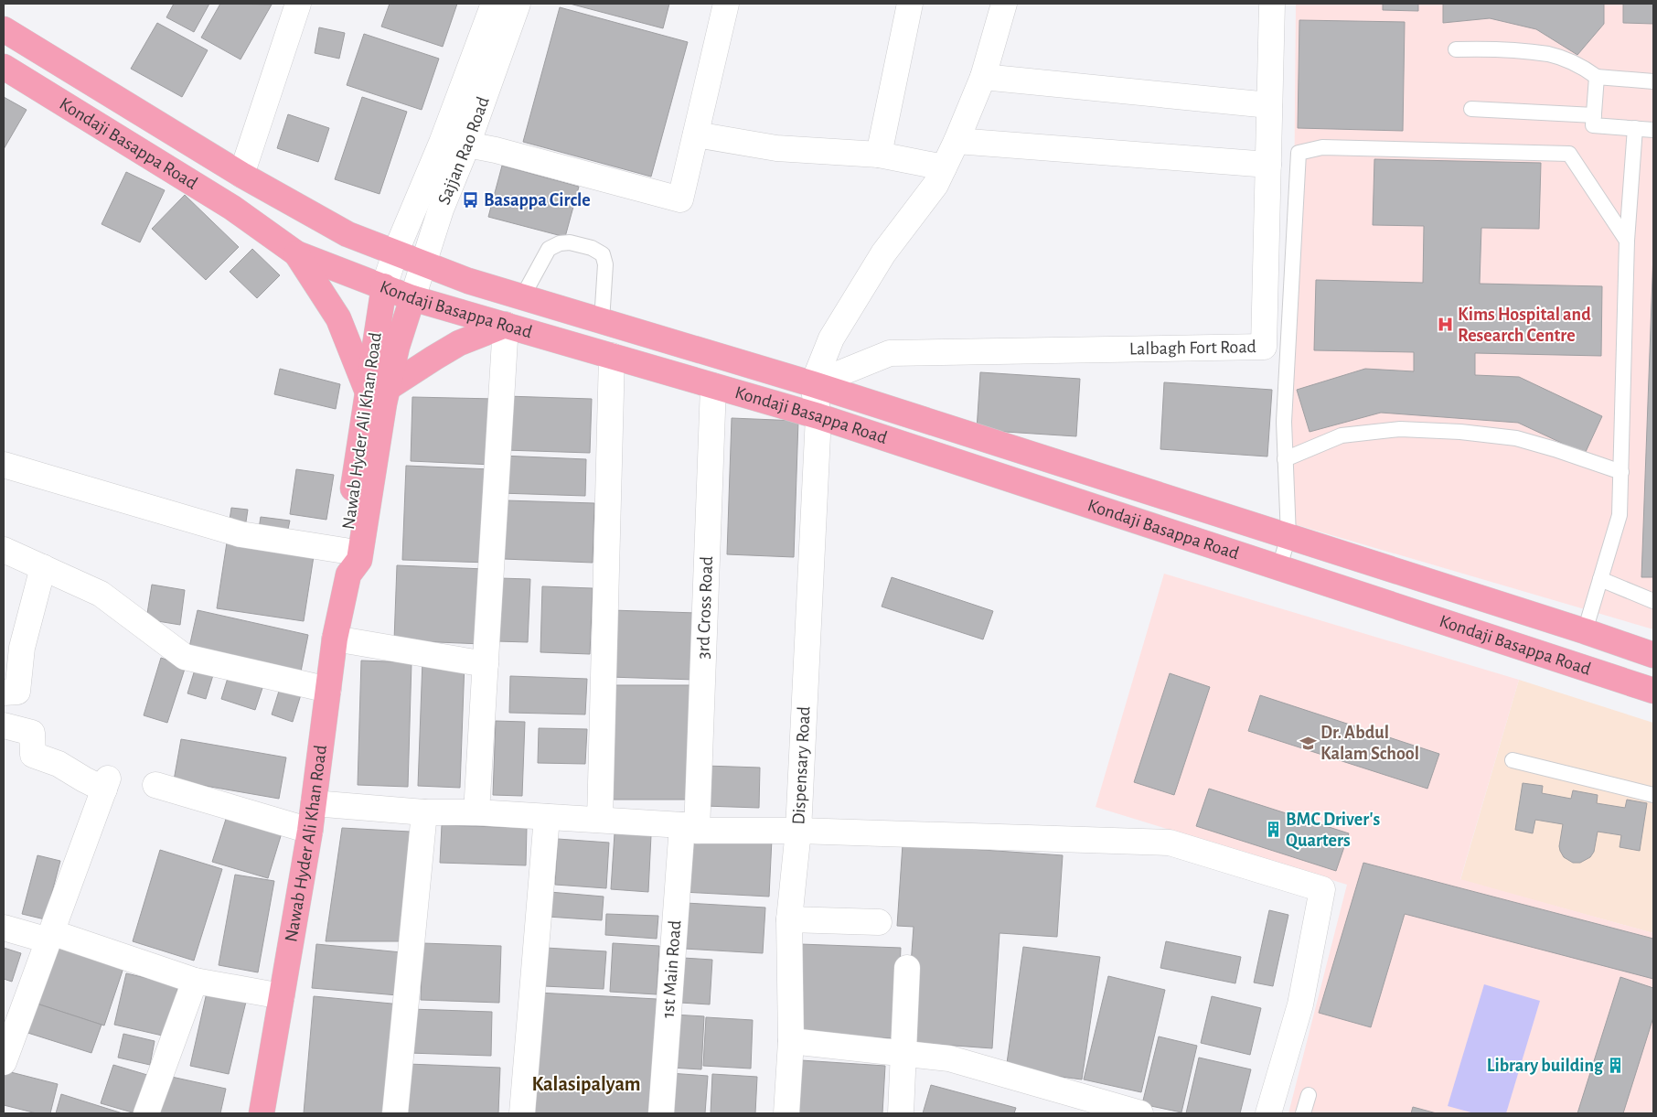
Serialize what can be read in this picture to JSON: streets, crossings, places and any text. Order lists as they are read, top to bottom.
{
  "streets": {
    "main road": ["Kondaji Basappa Road", "Nawab Hyder Ali Khan Road"],
    "street": [
      "Sajjan Rao Road",
      "Lalbagh Fort Road",
      "3rd Cross Road",
      "Dispensary Road",
      "1st Main Road"
    ]
  },
  "crossings": [
    ["Kondaji Basappa Road", "Sajjan Rao Road"],
    ["Kondaji Basappa Road", "Lalbagh Fort Road"],
    ["Kondaji Basappa Road", "Nawab Hyder Ali Khan Road"],
    ["Kondaji Basappa Road", "3rd Cross Road"],
    ["Kondaji Basappa Road", "Dispensary Road"],
    ["Sajjan Rao Road", "Nawab Hyder Ali Khan Road"],
    ["Lalbagh Fort Road", "Dispensary Road"],
    ["3rd Cross Road", "1st Main Road"]
  ],
  "districts": ["Kalasipalyam"],
  "places": {
    "bus stop": ["Basappa Circle"],
    "hospital": ["Kims Hospital and Research Centre"],
    "school or university": ["Dr. Abdul Kalam School"],
    "building": ["BMC Driver's Quarters", "Library building"]
  }
}
